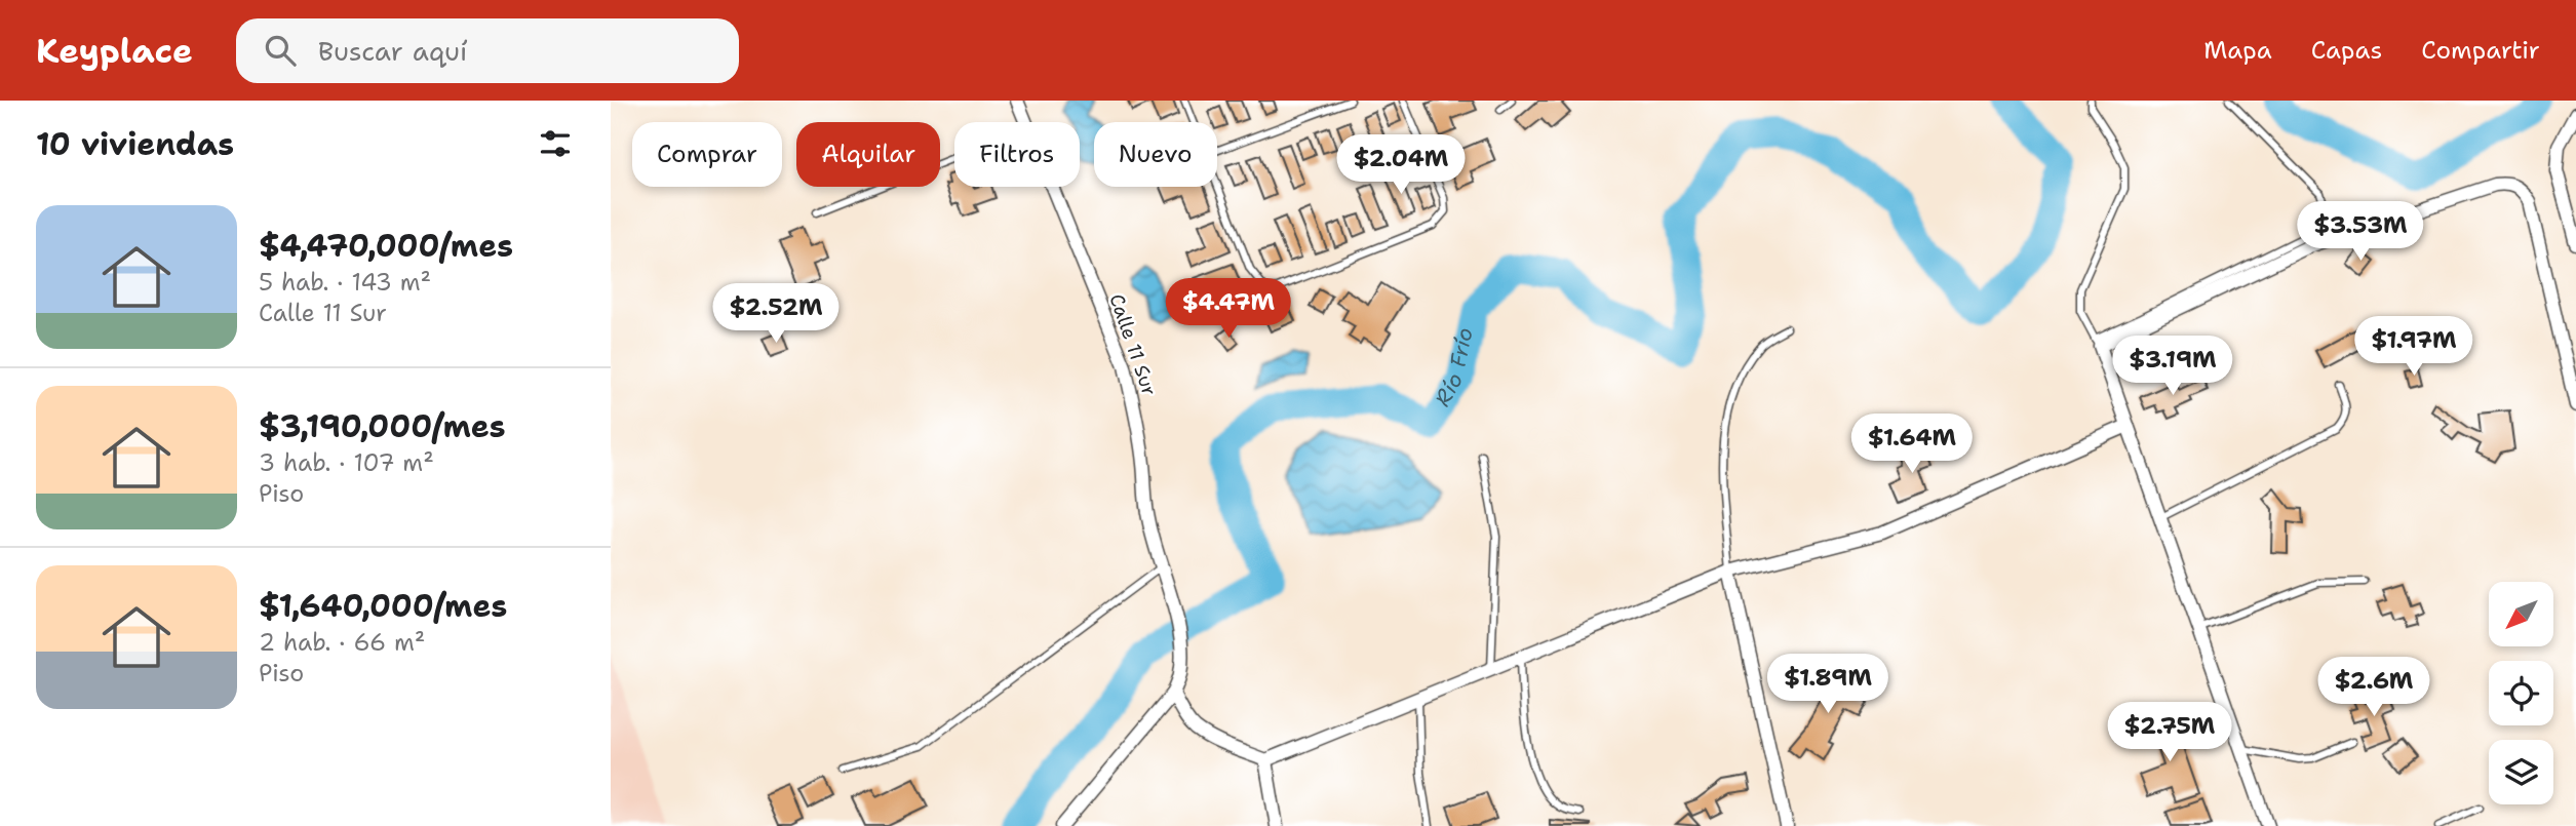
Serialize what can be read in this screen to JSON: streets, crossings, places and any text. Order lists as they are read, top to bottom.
{
  "streets": {
    "street": ["Calle 11 Sur"]
  },
  "water": ["Río Frío"],
  "north": "bottom left",
  "page": {
    "header": "Keyplace",
    "search": "Buscar aquí",
    "nav": ["Mapa", "Capas", "Compartir"],
    "heading": "10 viviendas",
    "chip": [
      "Comprar",
      "Alquilar",
      "Filtros",
      "Nuevo"
    ],
    "price": [
      "$2.04M",
      "$3.53M",
      "$4.47M",
      "$2.52M",
      "$1.97M",
      "$3.19M",
      "$1.64M",
      "$1.89M",
      "$2.6M",
      "$2.75M"
    ],
    "list": [
      {
        "name": "$4,470,000/mes",
        "note": "5 hab. · 143 m² · Calle 11 Sur"
      },
      {
        "name": "$3,190,000/mes",
        "note": "3 hab. · 107 m² · Piso"
      },
      {
        "name": "$1,640,000/mes",
        "note": "2 hab. · 66 m² · Piso"
      }
    ]
  }
}
